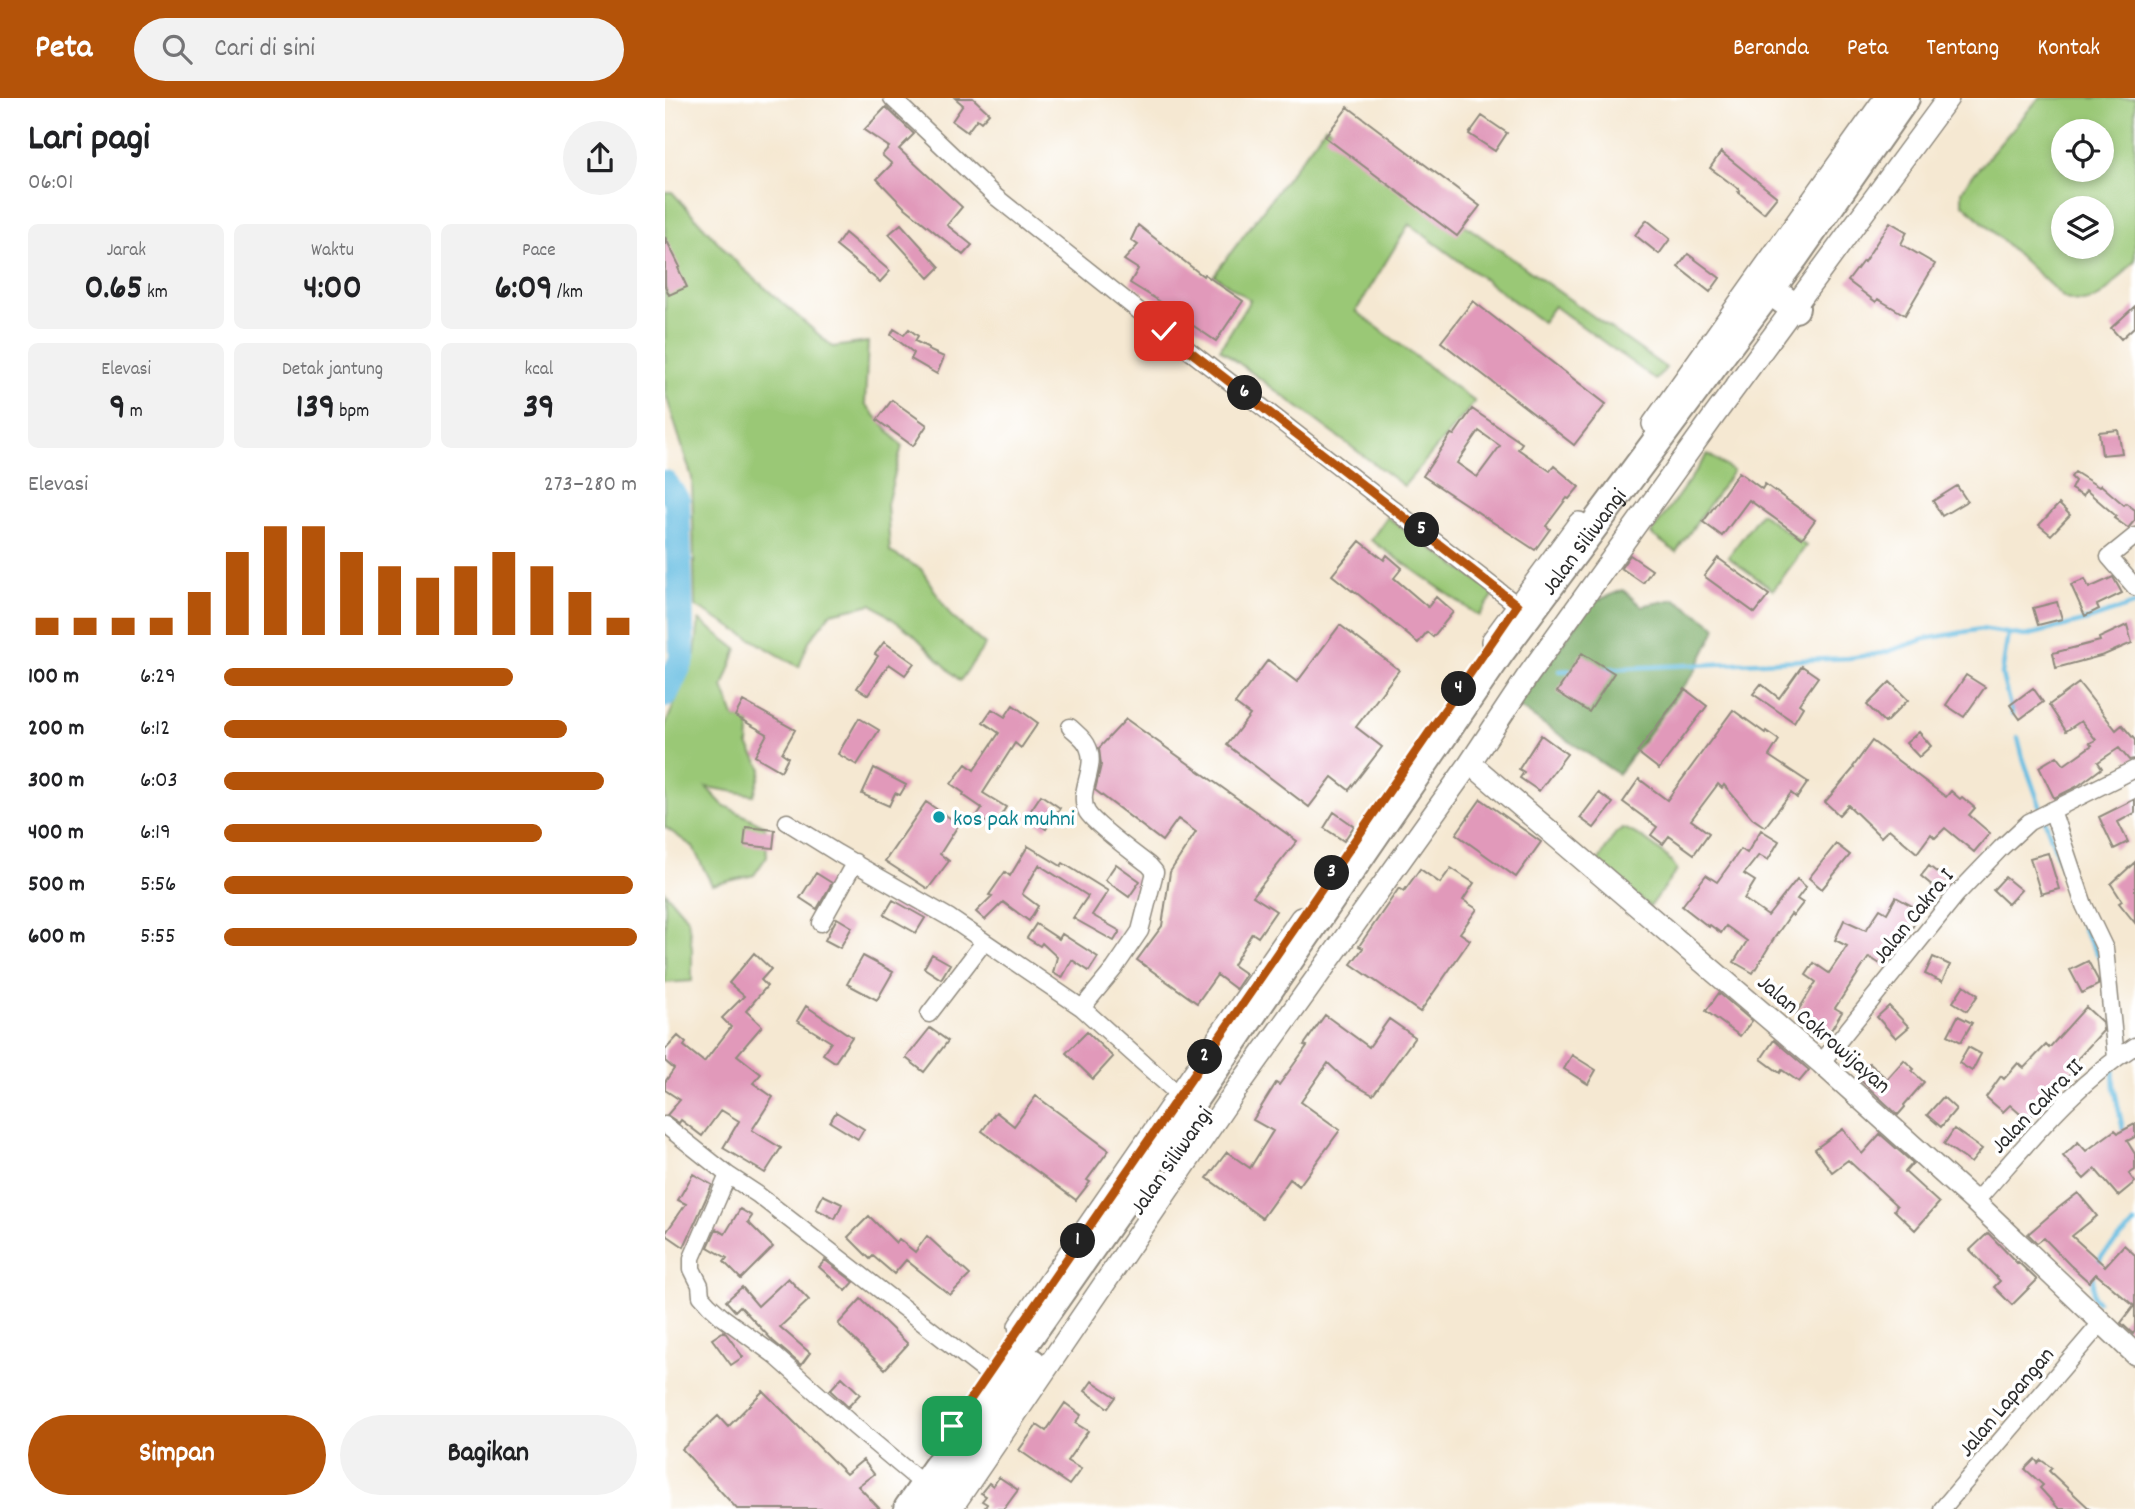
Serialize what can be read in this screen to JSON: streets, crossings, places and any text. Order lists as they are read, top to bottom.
{
  "streets": {
    "highway": ["Jalan Siliwangi"],
    "street": [
      "Jalan Cakra I",
      "Jalan Cokrowijayan",
      "Jalan Cakra II",
      "Jalan Lapangan"
    ]
  },
  "crossings": [
    ["Jalan Cakra I", "Jalan Cokrowijayan"],
    ["Jalan Cokrowijayan", "Jalan Cakra II"],
    ["Jalan Cokrowijayan", "Jalan Lapangan"]
  ],
  "places": ["kos pak muhni"],
  "page": {
    "header": "Peta",
    "search": "Cari di sini",
    "nav": [
      "Beranda",
      "Peta",
      "Tentang",
      "Kontak"
    ],
    "heading": ["Lari pagi", "06:01"],
    "stats": [
      ["Jarak", "0.65 km"],
      ["Waktu", "4:00"],
      ["Pace", "6:09 /km"],
      ["Elevasi", "9 m"],
      ["Detak jantung", "139 bpm"],
      ["kcal", "39"]
    ],
    "pins": [
      "6",
      "5",
      "4",
      "3",
      "2",
      "1"
    ],
    "chart": ["Elevasi", "273–280 m"],
    "list": [
      {
        "name": "100 m",
        "note": "6:29"
      },
      {
        "name": "200 m",
        "note": "6:12"
      },
      {
        "name": "300 m",
        "note": "6:03"
      },
      {
        "name": "400 m",
        "note": "6:19"
      },
      {
        "name": "500 m",
        "note": "5:56"
      },
      {
        "name": "600 m",
        "note": "5:55"
      }
    ],
    "buttons": ["Simpan", "Bagikan"]
  }
}
